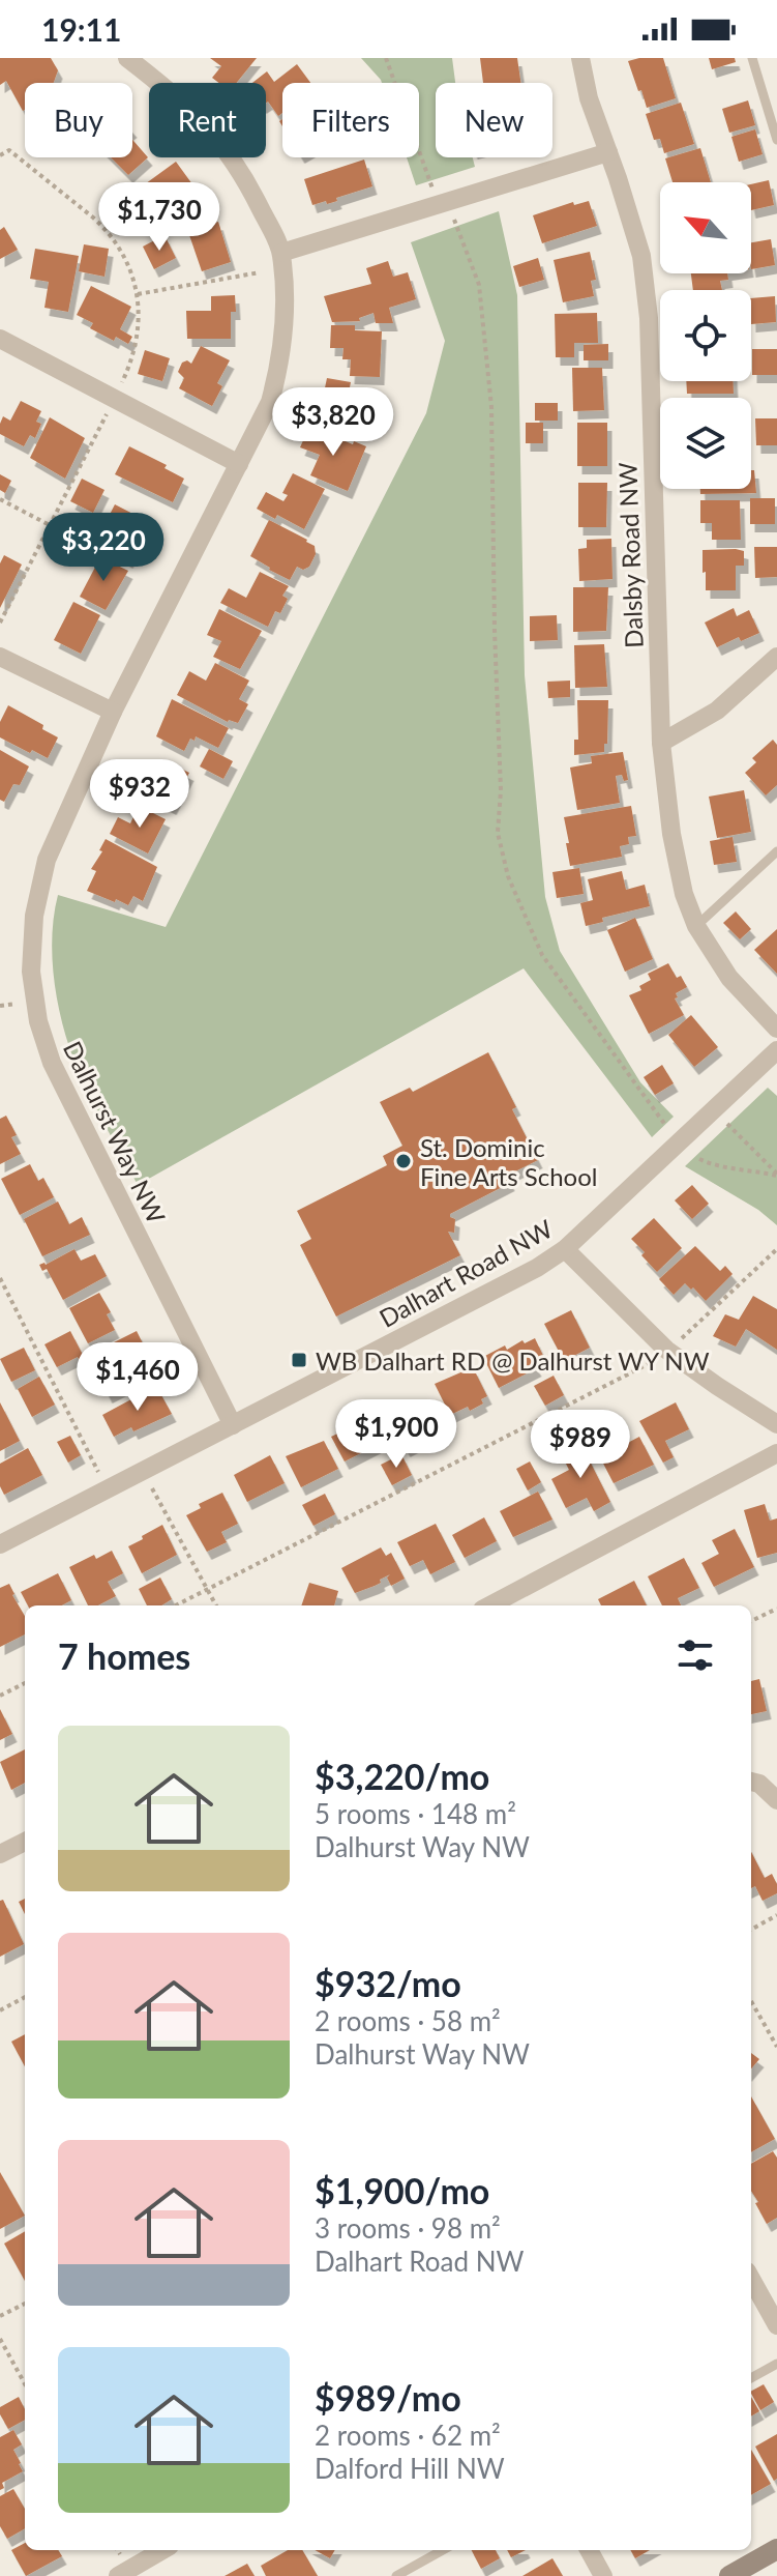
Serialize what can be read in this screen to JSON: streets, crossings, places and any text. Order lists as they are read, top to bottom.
{
  "streets": {
    "street": ["Dalsby Road NW", "Dalhurst Way NW", "Dalhart Road NW"]
  },
  "crossings": [
    ["Dalhurst Way NW", "Dalhart Road NW"]
  ],
  "places": {
    "other": ["St. Dominic Fine Arts School"],
    "transit": ["WB Dalhart RD @ Dalhurst WY NW"]
  },
  "north": "top left",
  "page": {
    "status": "19:11",
    "chip": [
      "Buy",
      "Rent",
      "Filters",
      "New"
    ],
    "price": [
      "$1,730",
      "$3,820",
      "$3,220",
      "$932",
      "$1,460",
      "$1,900",
      "$989"
    ],
    "heading": "7 homes",
    "list": [
      {
        "name": "$3,220/mo",
        "note": "5 rooms · 148 m² · Dalhurst Way NW"
      },
      {
        "name": "$932/mo",
        "note": "2 rooms · 58 m² · Dalhurst Way NW"
      },
      {
        "name": "$1,900/mo",
        "note": "3 rooms · 98 m² · Dalhart Road NW"
      },
      {
        "name": "$989/mo",
        "note": "2 rooms · 62 m² · Dalford Hill NW"
      }
    ]
  }
}
